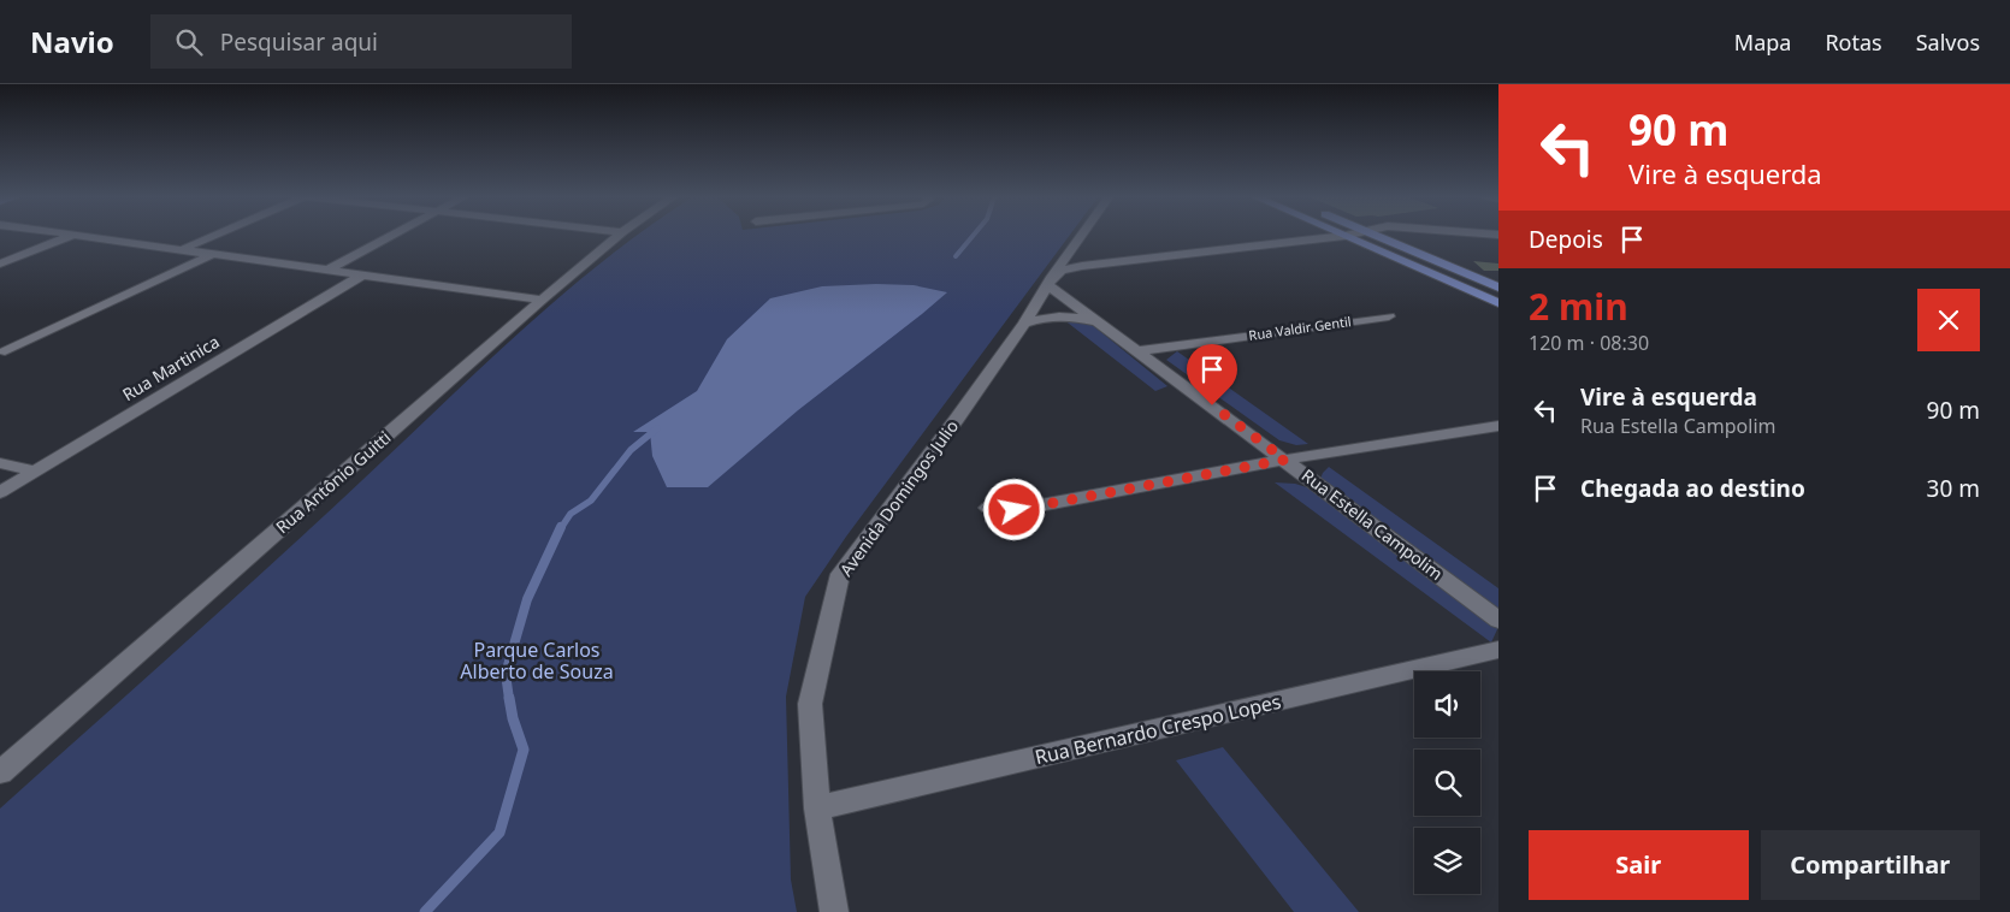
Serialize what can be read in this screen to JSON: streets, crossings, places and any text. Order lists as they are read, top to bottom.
{
  "streets": {
    "street": [
      "Rua Valdir Gentil",
      "Rua Martinica",
      "Rua Antônio Guitti",
      "Avenida Domingos Julio",
      "Rua Estella Campolim",
      "Rua Bernardo Crespo Lopes"
    ]
  },
  "crossings": [
    ["Rua Valdir Gentil", "Rua Estella Campolim"],
    ["Avenida Domingos Julio", "Rua Estella Campolim"],
    ["Avenida Domingos Julio", "Rua Bernardo Crespo Lopes"]
  ],
  "parks": ["Parque Carlos Alberto de Souza"],
  "page": {
    "header": "Navio",
    "search": "Pesquisar aqui",
    "nav": ["Mapa", "Rotas", "Salvos"],
    "turn": ["90 m", "Vire à esquerda"],
    "then": "Depois",
    "heading": ["2 min", "120 m · 08:30"],
    "list": [
      {
        "name": "Vire à esquerda",
        "note": "Rua Estella Campolim",
        "value": "90 m"
      },
      {
        "name": "Chegada ao destino",
        "value": "30 m"
      }
    ],
    "buttons": ["Sair", "Compartilhar"]
  }
}
